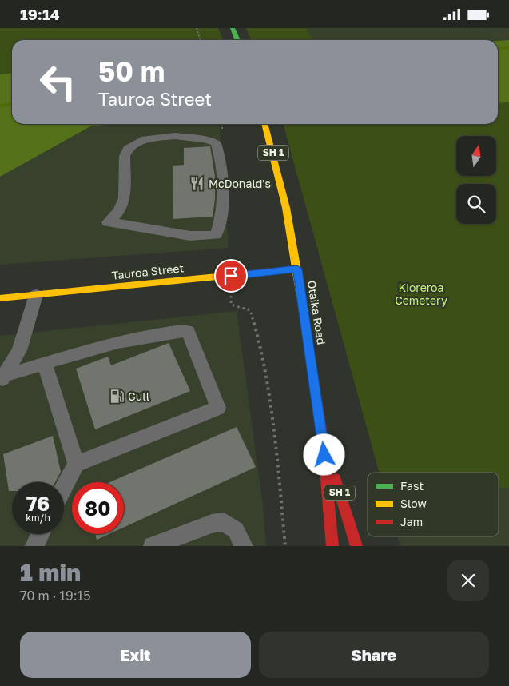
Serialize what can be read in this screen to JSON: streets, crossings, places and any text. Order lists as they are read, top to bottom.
{
  "streets": {
    "main road": ["SH 1", "Tauroa Street", "Otaika Road"]
  },
  "crossings": [
    ["Tauroa Street", "Otaika Road"]
  ],
  "parks": ["Kioreroa Cemetery"],
  "places": {
    "restaurant": ["McDonald's"],
    "fuel station": ["Gull"]
  },
  "legend": ["Fast", "Slow", "Jam"],
  "north": "top",
  "page": {
    "status": "19:14",
    "turn": ["50 m", "Tauroa Street"],
    "speed": "76 km/h",
    "limit": "80",
    "heading": ["1 min", "70 m · 19:15"],
    "buttons": ["Exit", "Share"]
  }
}
